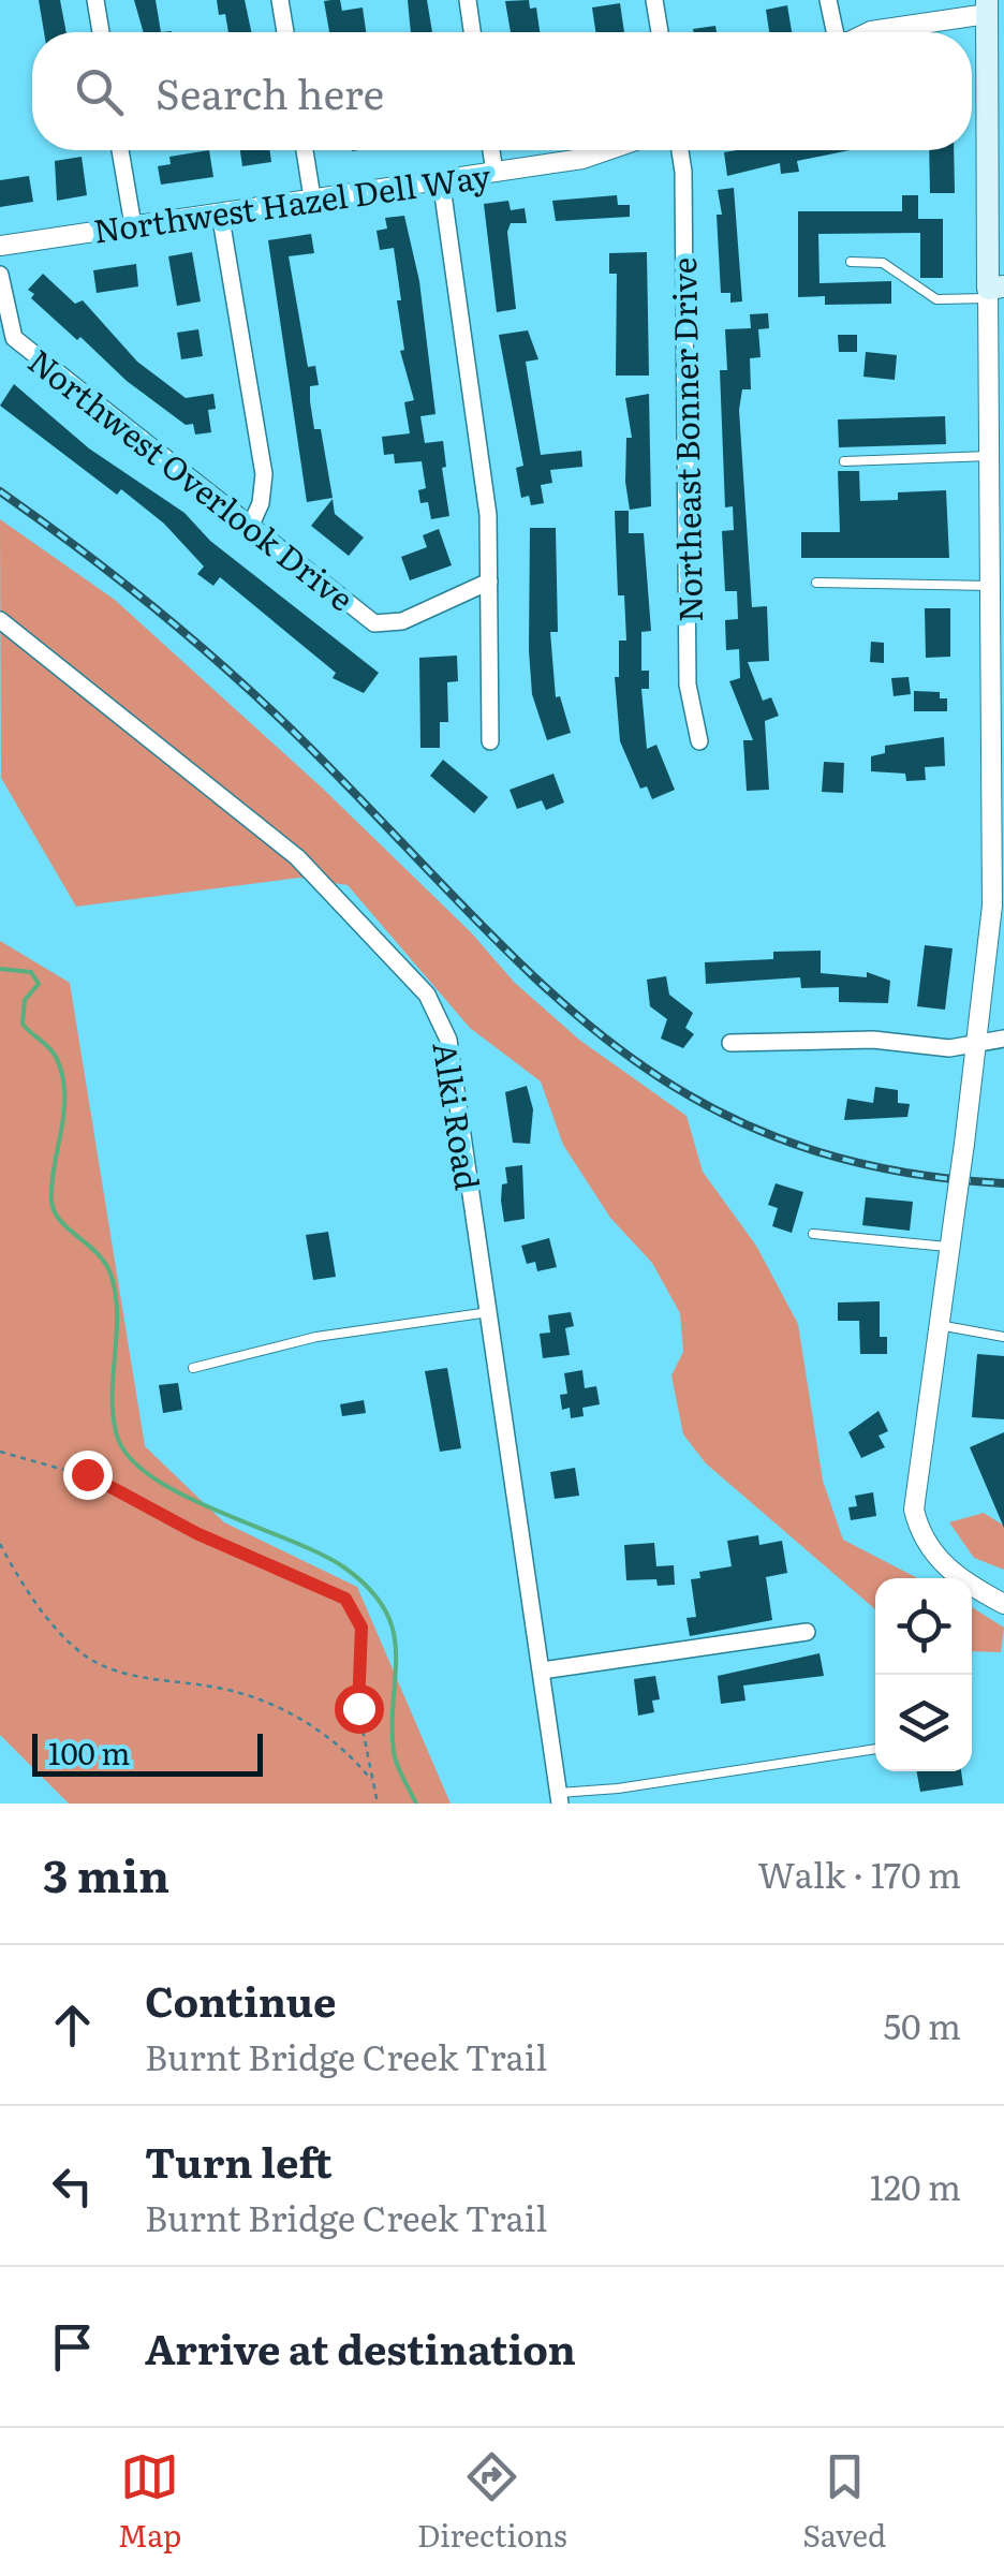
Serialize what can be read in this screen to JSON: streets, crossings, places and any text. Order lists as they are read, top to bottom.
{
  "streets": {
    "street": [
      "Northwest Hazel Dell Way",
      "Northeast Bonner Drive",
      "Northwest Overlook Drive",
      "Alki Road"
    ]
  },
  "scale_bar": "100 m",
  "page": {
    "search": "Search here",
    "scale": "100 m",
    "heading": ["3 min", "Walk · 170 m"],
    "list": [
      ["Continue", "Burnt Bridge Creek Trail", "50 m"],
      ["Turn left", "Burnt Bridge Creek Trail", "120 m"],
      "Arrive at destination"
    ],
    "nav": ["Map", "Directions", "Saved"]
  }
}
